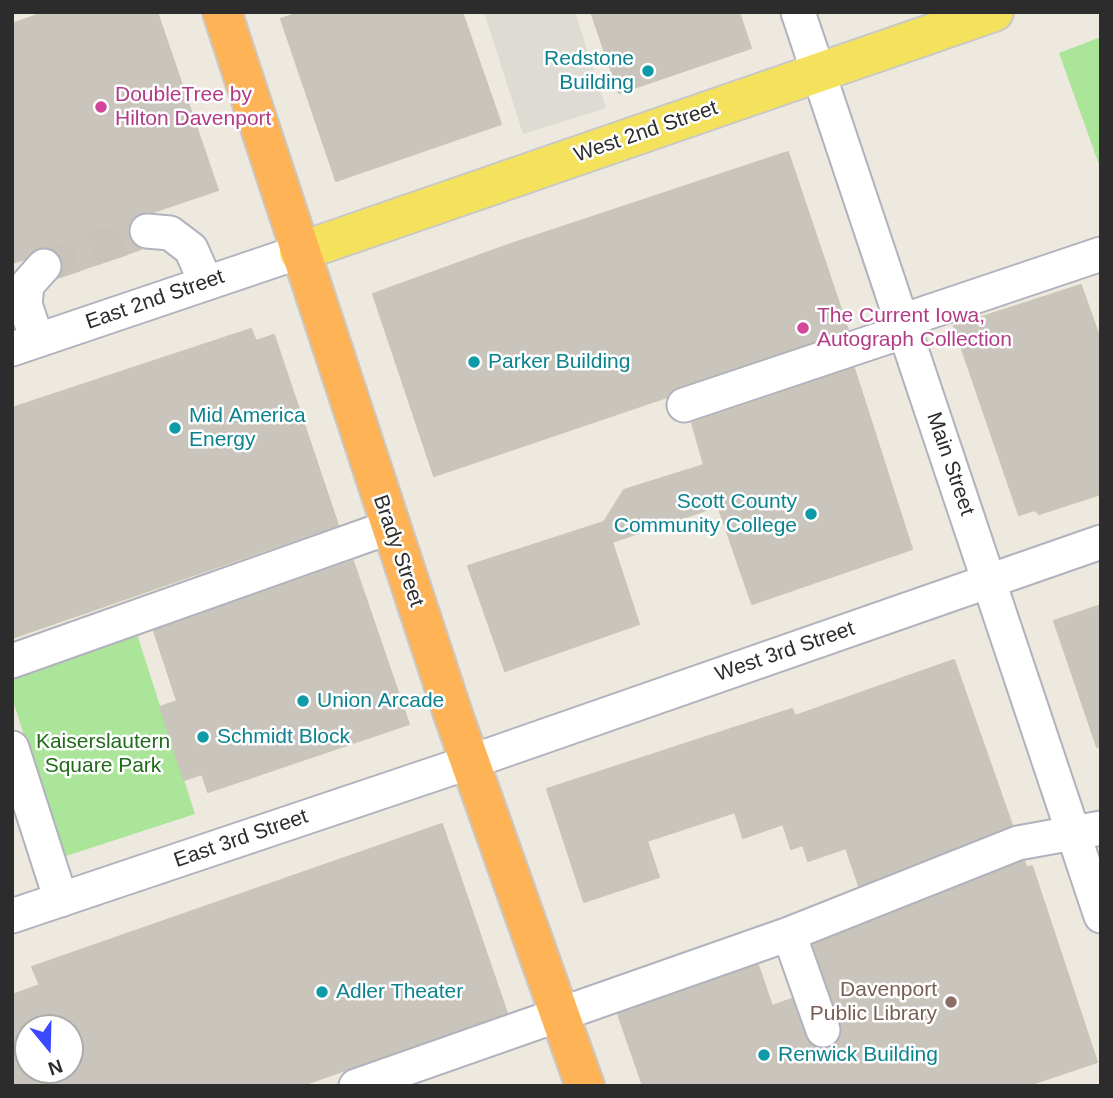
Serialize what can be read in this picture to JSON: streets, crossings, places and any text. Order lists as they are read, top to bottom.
{
  "streets": {
    "highway": ["Brady Street"],
    "main road": ["West 2nd Street"],
    "street": [
      "East 2nd Street",
      "Main Street",
      "West 3rd Street",
      "East 3rd Street"
    ]
  },
  "crossings": [
    ["West 2nd Street", "East 2nd Street"],
    ["West 2nd Street", "Main Street"],
    ["West 2nd Street", "Brady Street"],
    ["East 2nd Street", "Brady Street"],
    ["Main Street", "West 3rd Street"],
    ["Brady Street", "West 3rd Street"],
    ["Brady Street", "East 3rd Street"],
    ["West 3rd Street", "East 3rd Street"]
  ],
  "parks": ["Kaiserslautern Square Park"],
  "places": [
    "Redstone Building",
    "DoubleTree by Hilton Davenport",
    "The Current Iowa, Autograph Collection",
    "Parker Building",
    "Mid America Energy",
    "Scott County Community College",
    "Union Arcade",
    "Schmidt Block",
    "Adler Theater",
    "Davenport Public Library",
    "Renwick Building"
  ],
  "north": "bottom"
}
